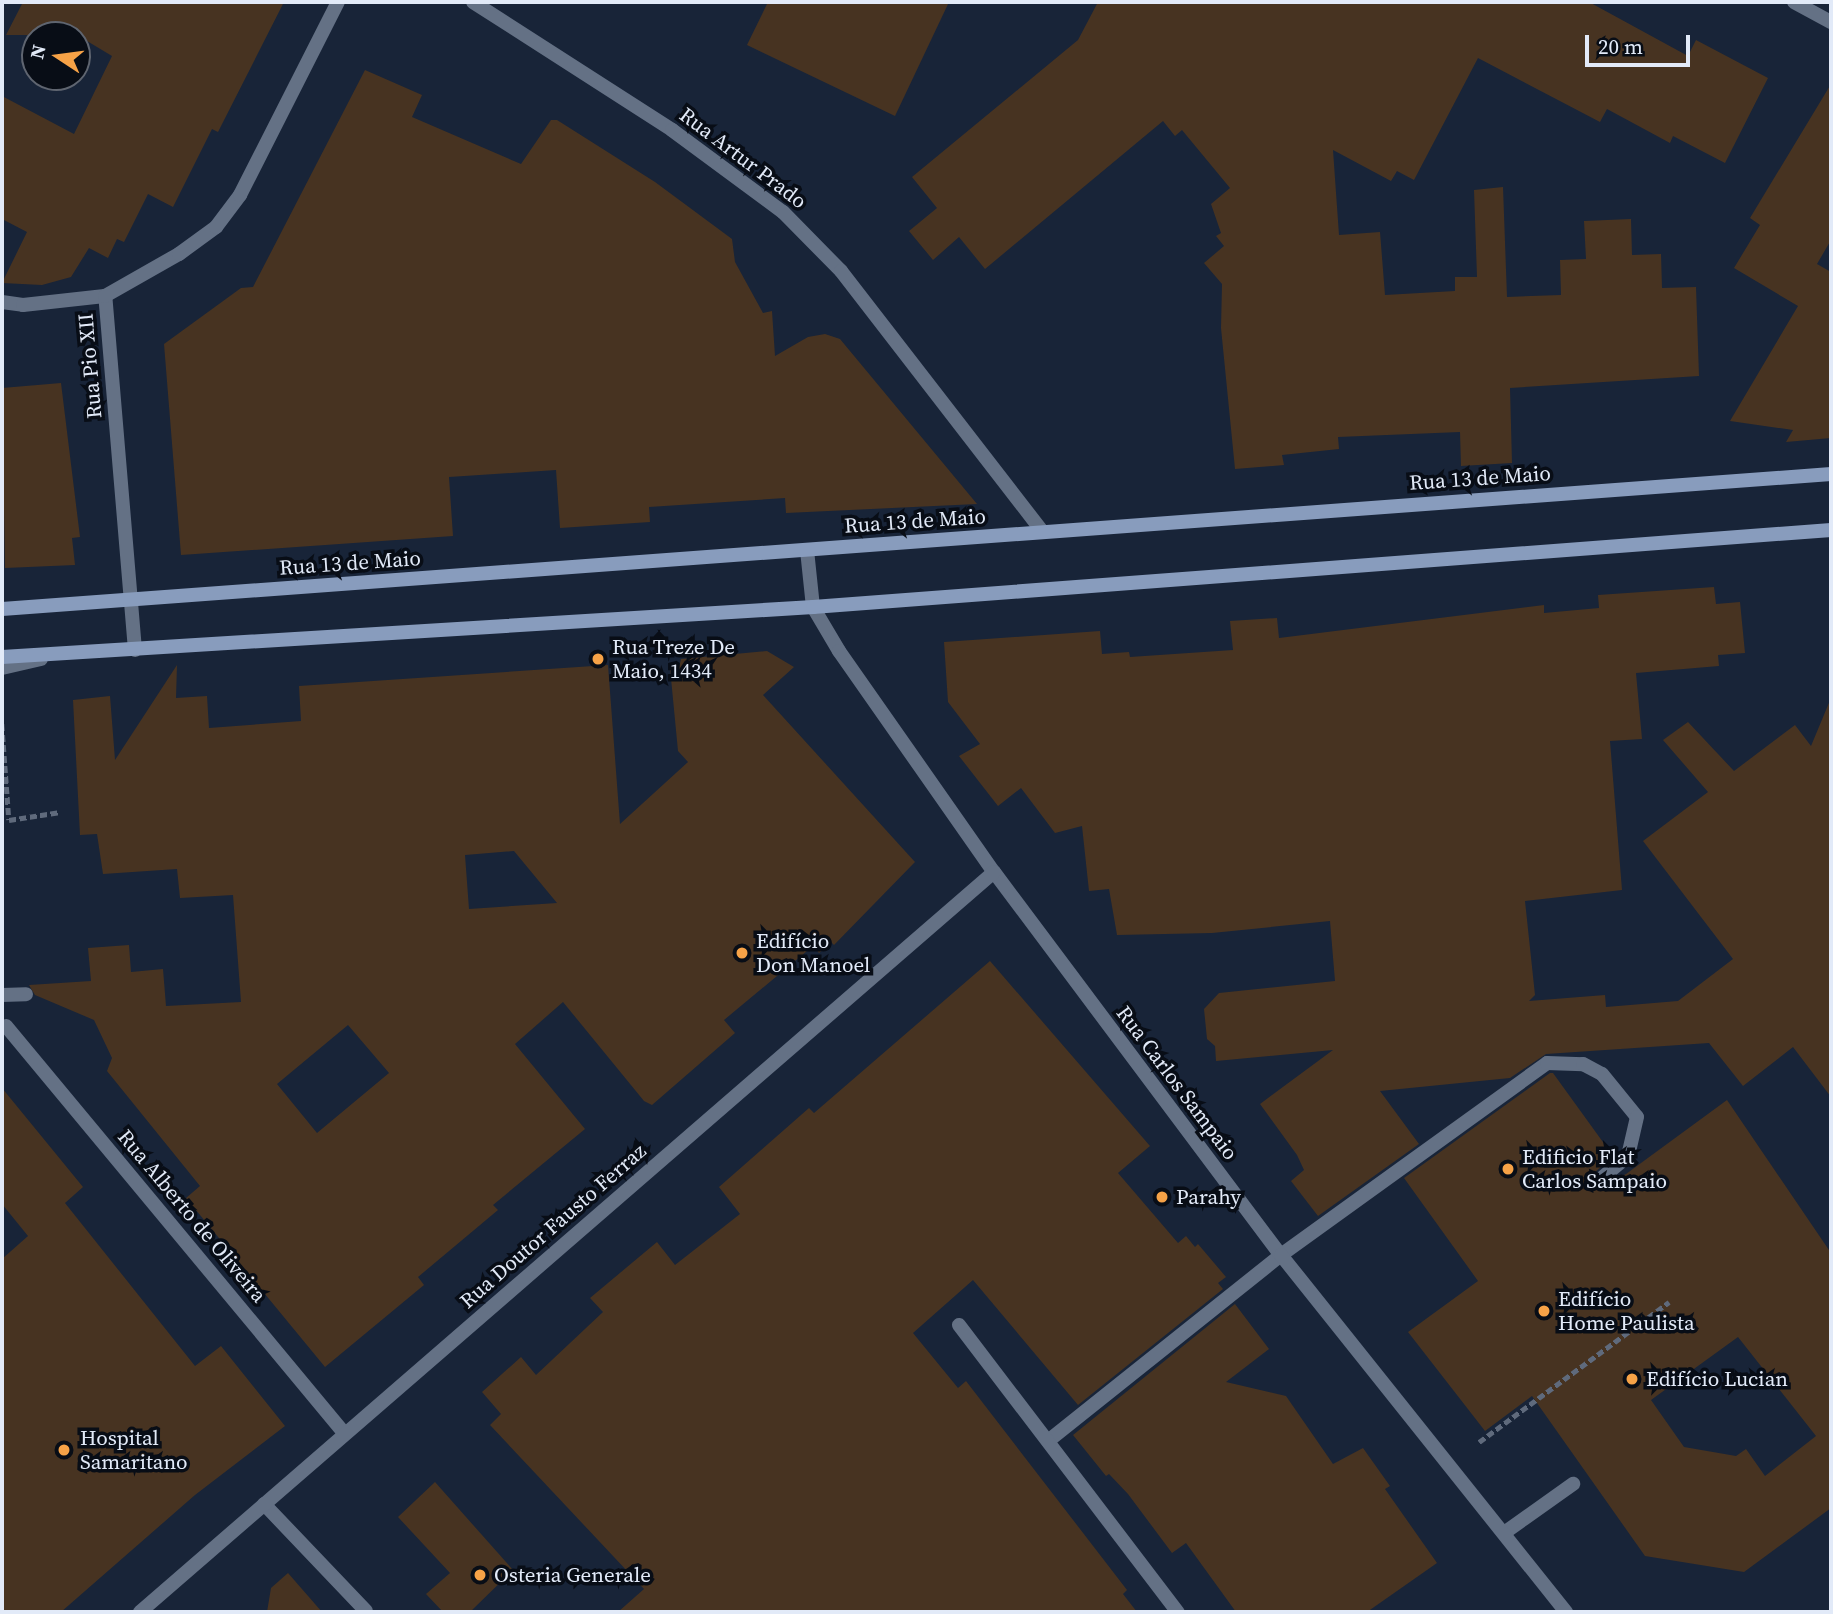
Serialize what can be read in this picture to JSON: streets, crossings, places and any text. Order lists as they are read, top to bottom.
{
  "streets": {
    "main road": ["Rua 13 de Maio"],
    "street": [
      "Rua Artur Prado",
      "Rua Pio XII",
      "Rua Carlos Sampaio",
      "Rua Alberto de Oliveira",
      "Rua Doutor Fausto Ferraz"
    ]
  },
  "crossings": [
    ["Rua Artur Prado", "Rua 13 de Maio"],
    ["Rua Pio XII", "Rua 13 de Maio"],
    ["Rua 13 de Maio", "Rua Carlos Sampaio"],
    ["Rua Carlos Sampaio", "Rua Doutor Fausto Ferraz"],
    ["Rua Alberto de Oliveira", "Rua Doutor Fausto Ferraz"]
  ],
  "places": [
    "Rua Treze De Maio, 1434",
    "Edifício Don Manoel",
    "Edificio Flat Carlos Sampaio",
    "Parahy",
    "Edifício Home Paulista",
    "Edifício Lucian",
    "Hospital Samaritano",
    "Osteria Generale"
  ],
  "scale_bar": "20 m",
  "north": "left"
}
